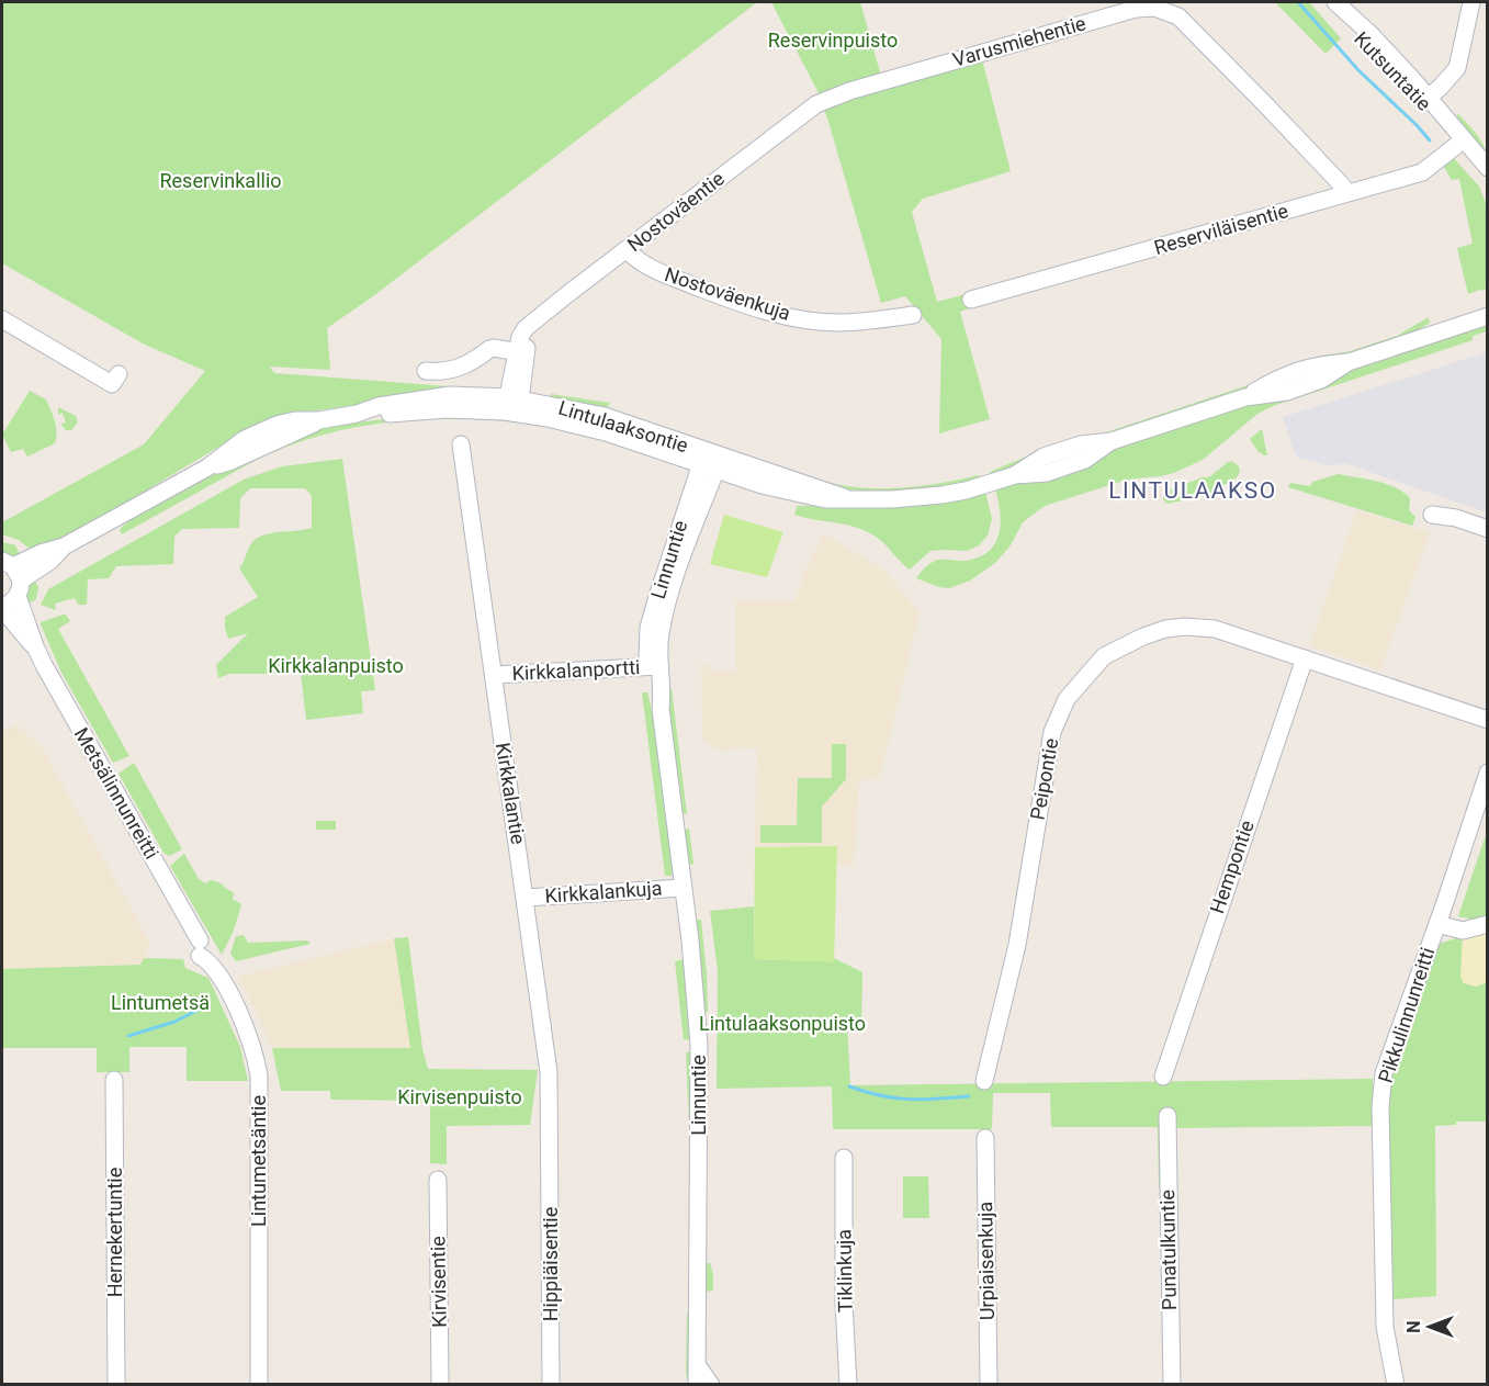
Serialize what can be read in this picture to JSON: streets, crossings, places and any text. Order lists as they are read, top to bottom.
{
  "streets": {
    "street": [
      "Varusmiehentie",
      "Kutsuntatie",
      "Nostoväentie",
      "Reserviläisentie",
      "Nostoväenkuja",
      "Lintulaaksontie",
      "Linnuntie",
      "Kirkkalanportti",
      "Peipontie",
      "Metsälinnunreitti",
      "Kirkkalantie",
      "Hempontie",
      "Kirkkalankuja",
      "Pikkulinnunreitti",
      "Lintumetsäntie",
      "Hernekertuntie",
      "Punatulkuntie",
      "Urpiaisenkuja",
      "Hippiäisentie",
      "Tiklinkuja",
      "Kirvisentie"
    ]
  },
  "crossings": [
    ["Varusmiehentie", "Nostoväentie"],
    ["Varusmiehentie", "Reserviläisentie"],
    ["Kutsuntatie", "Reserviläisentie"],
    ["Nostoväentie", "Nostoväenkuja"],
    ["Nostoväentie", "Lintulaaksontie"],
    ["Lintulaaksontie", "Linnuntie"],
    ["Lintulaaksontie", "Metsälinnunreitti"],
    ["Linnuntie", "Kirkkalanportti"],
    ["Linnuntie", "Kirkkalankuja"],
    ["Kirkkalanportti", "Kirkkalantie"],
    ["Peipontie", "Hempontie"],
    ["Metsälinnunreitti", "Lintumetsäntie"],
    ["Kirkkalantie", "Kirkkalankuja"],
    ["Kirkkalantie", "Hippiäisentie"]
  ],
  "districts": ["LINTULAAKSO"],
  "parks": [
    "Reservinpuisto",
    "Reservinkallio",
    "Kirkkalanpuisto",
    "Lintumetsä",
    "Lintulaaksonpuisto",
    "Kirvisenpuisto"
  ],
  "north": "left"
}
